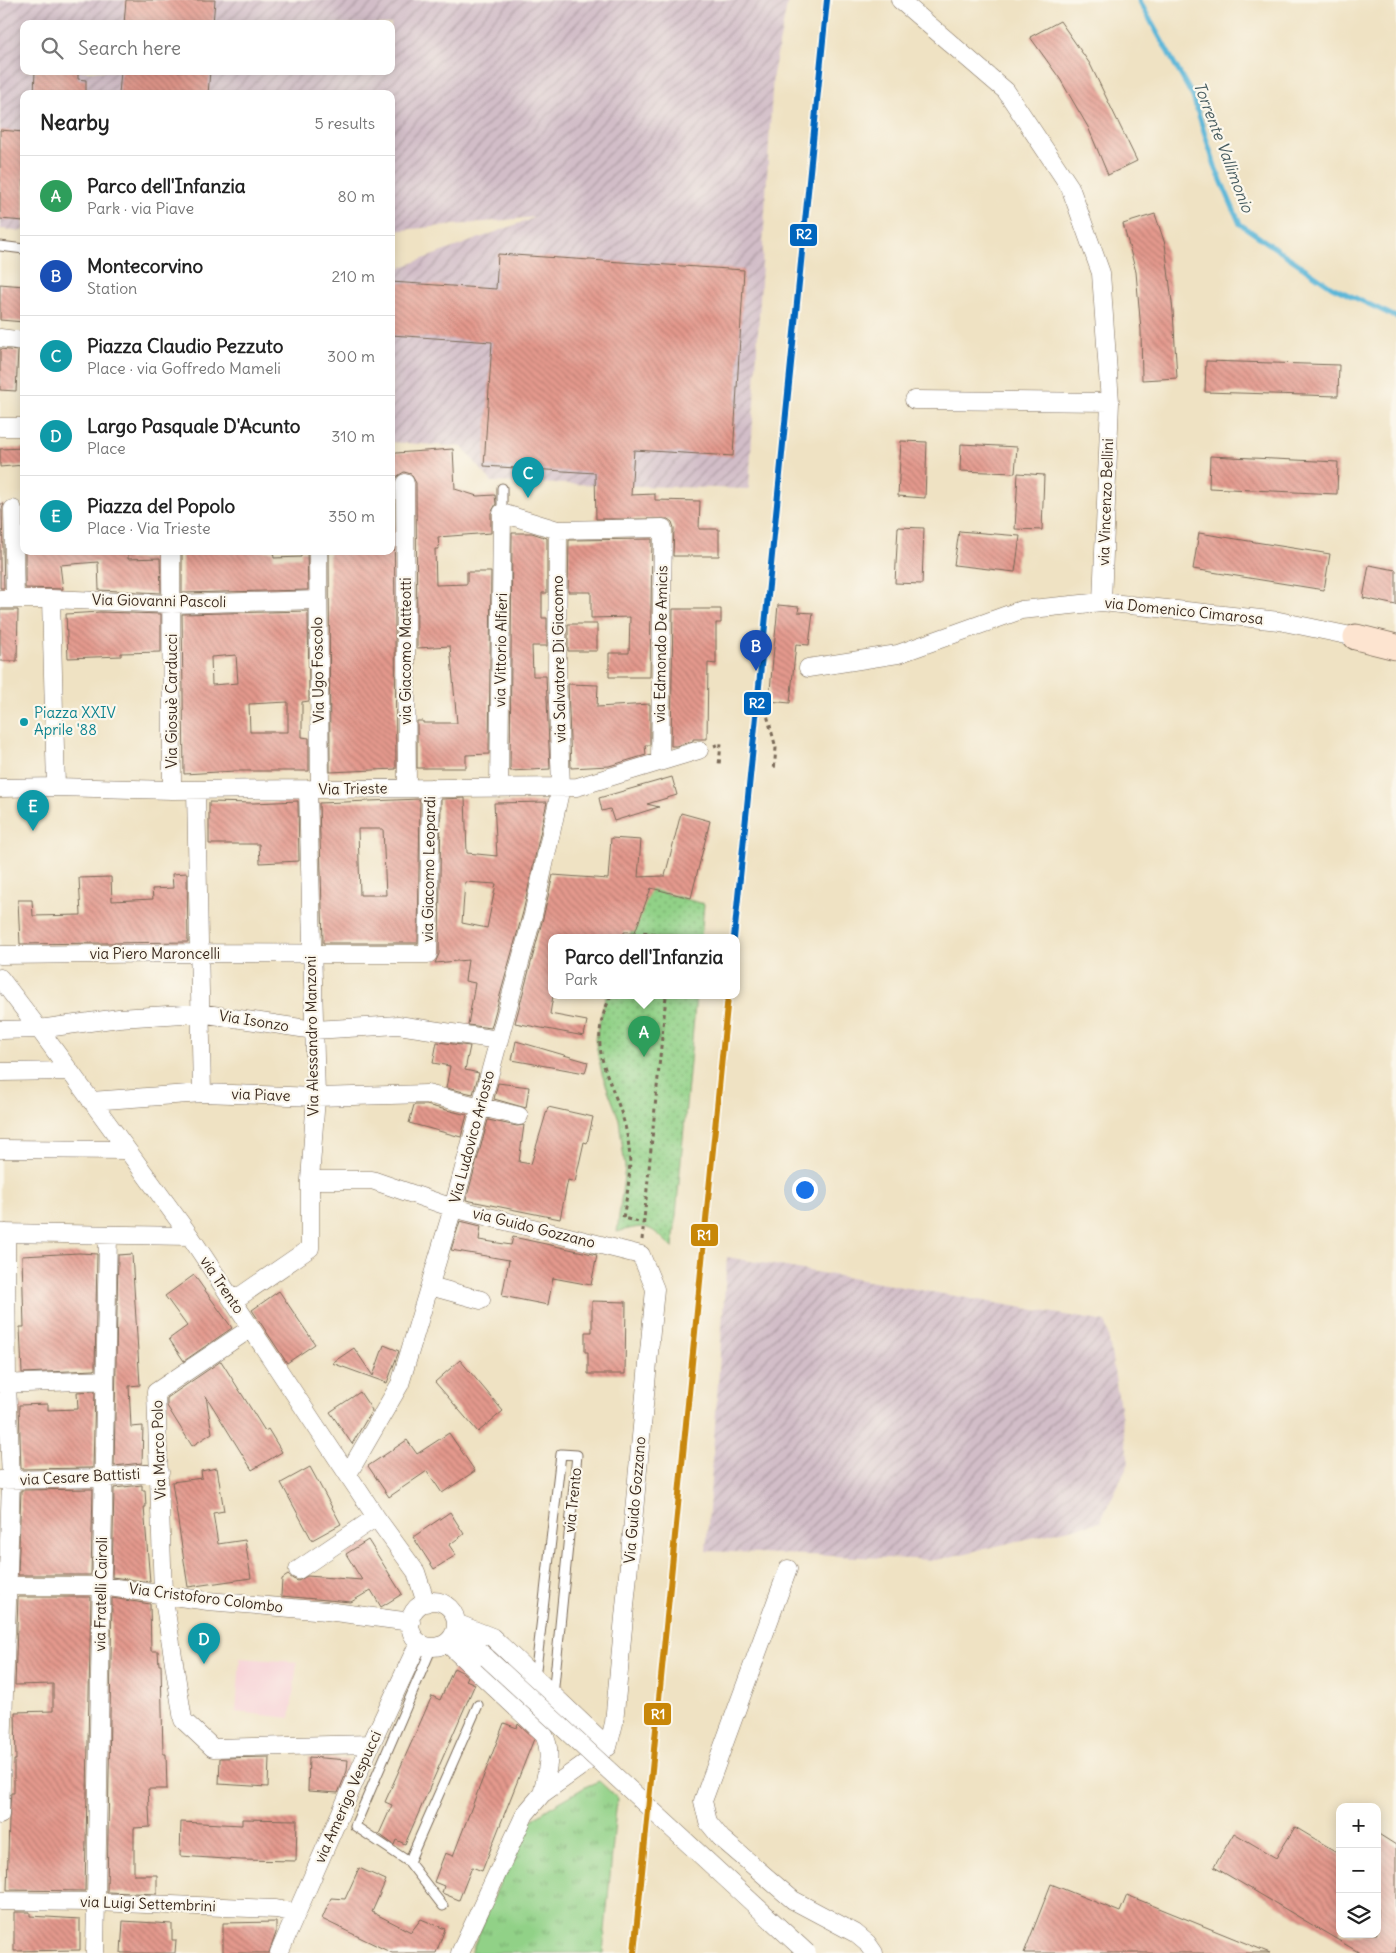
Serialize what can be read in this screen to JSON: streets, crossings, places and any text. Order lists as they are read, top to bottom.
{
  "streets": {
    "street": [
      "via Vincenzo Bellini",
      "Via Giovanni Pascoli",
      "via Domenico Cimarosa",
      "via Edmondo De Amicis",
      "via Vittorio Alfieri",
      "via Giacomo Matteotti",
      "via Salvatore Di Giacomo",
      "Via Ugo Foscolo",
      "Via Giosuè Carducci",
      "Via Trieste",
      "via Giacomo Leopardi",
      "via Piero Maroncelli",
      "Via Isonzo",
      "Via Alessandro Manzoni",
      "via Piave",
      "Via Ludovico Ariosto",
      "via Guido Gozzano",
      "via Trento",
      "Via Marco Polo",
      "via Cesare Battisti",
      "Via Guido Gozzano",
      "via Fratelli Cairoli",
      "Via Cristoforo Colombo",
      "via Amerigo Vespucci",
      "via Luigi Settembrini"
    ]
  },
  "crossings": [
    ["via Vincenzo Bellini", "via Domenico Cimarosa"],
    ["Via Giovanni Pascoli", "Via Ugo Foscolo"],
    ["Via Giovanni Pascoli", "Via Giosuè Carducci"],
    ["via Edmondo De Amicis", "via Salvatore Di Giacomo"],
    ["via Edmondo De Amicis", "Via Trieste"],
    ["via Vittorio Alfieri", "Via Trieste"],
    ["via Giacomo Matteotti", "Via Trieste"],
    ["via Salvatore Di Giacomo", "Via Trieste"],
    ["via Salvatore Di Giacomo", "Via Ludovico Ariosto"],
    ["Via Ugo Foscolo", "Via Trieste"],
    ["Via Ugo Foscolo", "Via Alessandro Manzoni"],
    ["Via Giosuè Carducci", "Via Trieste"],
    ["Via Trieste", "via Giacomo Leopardi"],
    ["Via Trieste", "Via Alessandro Manzoni"],
    ["Via Trieste", "Via Ludovico Ariosto"],
    ["via Giacomo Leopardi", "via Piero Maroncelli"],
    ["via Giacomo Leopardi", "Via Alessandro Manzoni"],
    ["via Piero Maroncelli", "Via Alessandro Manzoni"],
    ["Via Isonzo", "Via Alessandro Manzoni"],
    ["Via Isonzo", "Via Ludovico Ariosto"],
    ["Via Isonzo", "via Trento"],
    ["Via Alessandro Manzoni", "via Piave"],
    ["Via Alessandro Manzoni", "via Guido Gozzano"],
    ["Via Alessandro Manzoni", "via Trento"],
    ["via Piave", "Via Ludovico Ariosto"],
    ["via Piave", "via Trento"],
    ["Via Ludovico Ariosto", "via Guido Gozzano"],
    ["Via Ludovico Ariosto", "via Trento"],
    ["via Guido Gozzano", "Via Guido Gozzano"],
    ["via Trento", "Via Marco Polo"],
    ["via Trento", "Via Cristoforo Colombo"],
    ["via Trento", "via Amerigo Vespucci"],
    ["Via Marco Polo", "via Cesare Battisti"],
    ["Via Marco Polo", "Via Cristoforo Colombo"],
    ["Via Marco Polo", "via Amerigo Vespucci"],
    ["via Cesare Battisti", "via Fratelli Cairoli"],
    ["via Fratelli Cairoli", "Via Cristoforo Colombo"],
    ["via Fratelli Cairoli", "via Luigi Settembrini"],
    ["Via Cristoforo Colombo", "via Amerigo Vespucci"],
    ["via Amerigo Vespucci", "via Luigi Settembrini"]
  ],
  "water": ["Torrente Vallimonio"],
  "places": ["Piazza XXIV Aprile '88"],
  "lines": ["transit line R2", "transit line R1"],
  "page": {
    "search": "Search here",
    "heading": ["Nearby", "5 results"],
    "list": [
      {
        "mark": "A",
        "name": "Parco dell'Infanzia",
        "note": "Park · via Piave",
        "value": "80 m"
      },
      {
        "mark": "B",
        "name": "Montecorvino",
        "note": "Station",
        "value": "210 m"
      },
      {
        "mark": "C",
        "name": "Piazza Claudio Pezzuto",
        "note": "Place · via Goffredo Mameli",
        "value": "300 m"
      },
      {
        "mark": "D",
        "name": "Largo Pasquale D'Acunto",
        "note": "Place",
        "value": "310 m"
      },
      {
        "mark": "E",
        "name": "Piazza del Popolo",
        "note": "Place · Via Trieste",
        "value": "350 m"
      }
    ],
    "pins": [
      "C",
      "B",
      "E",
      "A",
      "D"
    ],
    "popup": ["Parco dell'Infanzia", "Park"],
    "map_buttons": ["+", "−"]
  }
}
